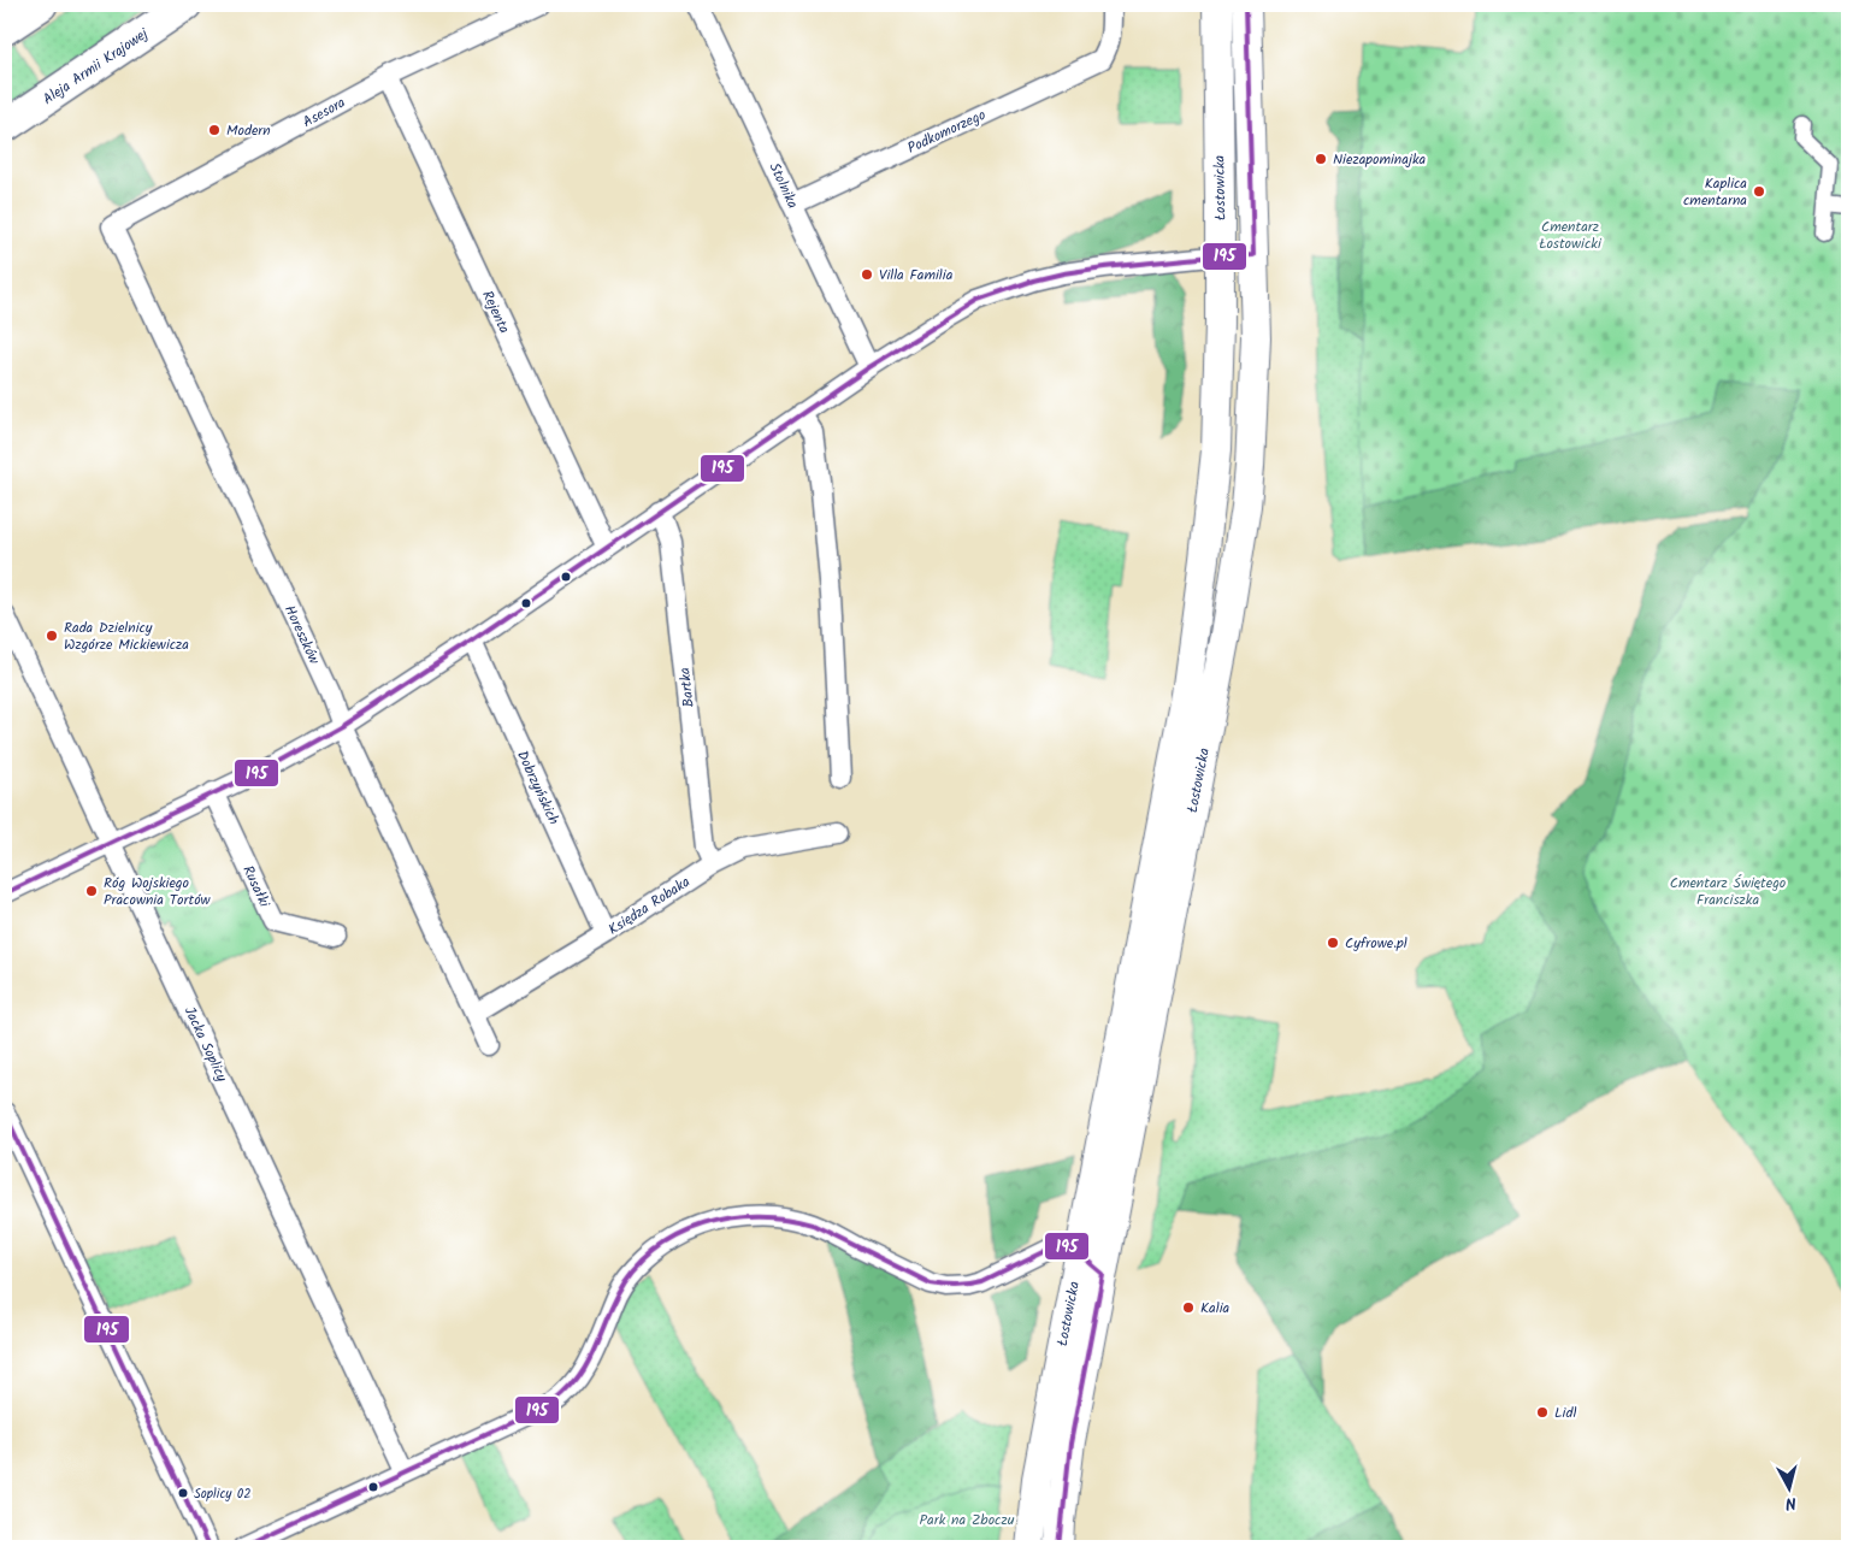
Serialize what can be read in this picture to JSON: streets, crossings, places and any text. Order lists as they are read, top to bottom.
{
  "streets": {
    "main road": ["Aleja Armii Krajowej", "Łostowicka"],
    "street": [
      "Asesora",
      "Podkomorzego",
      "Stolnika",
      "Rejenta",
      "Horeszków",
      "Bartka",
      "Dobrzyńskich",
      "Rusałki",
      "Księdza Robaka",
      "Jacka Soplicy"
    ]
  },
  "crossings": [
    ["Asesora", "Rejenta"],
    ["Asesora", "Horeszków"],
    ["Podkomorzego", "Stolnika"],
    ["Horeszków", "Księdza Robaka"],
    ["Bartka", "Księdza Robaka"],
    ["Dobrzyńskich", "Księdza Robaka"]
  ],
  "parks": ["Cmentarz Łostowicki", "Cmentarz Świętego Franciszka", "Park na Zboczu"],
  "places": [
    "Modern",
    "Niezapominajka",
    "Kaplica cmentarna",
    "Villa Familia",
    "Rada Dzielnicy Wzgórze Mickiewicza",
    "Róg Wojskiego Pracownia Tortów",
    "Cyfrowe.pl",
    "Kalia",
    "Lidl",
    "Soplicy 02"
  ],
  "lines": ["transit line 195"],
  "north": "bottom"
}
